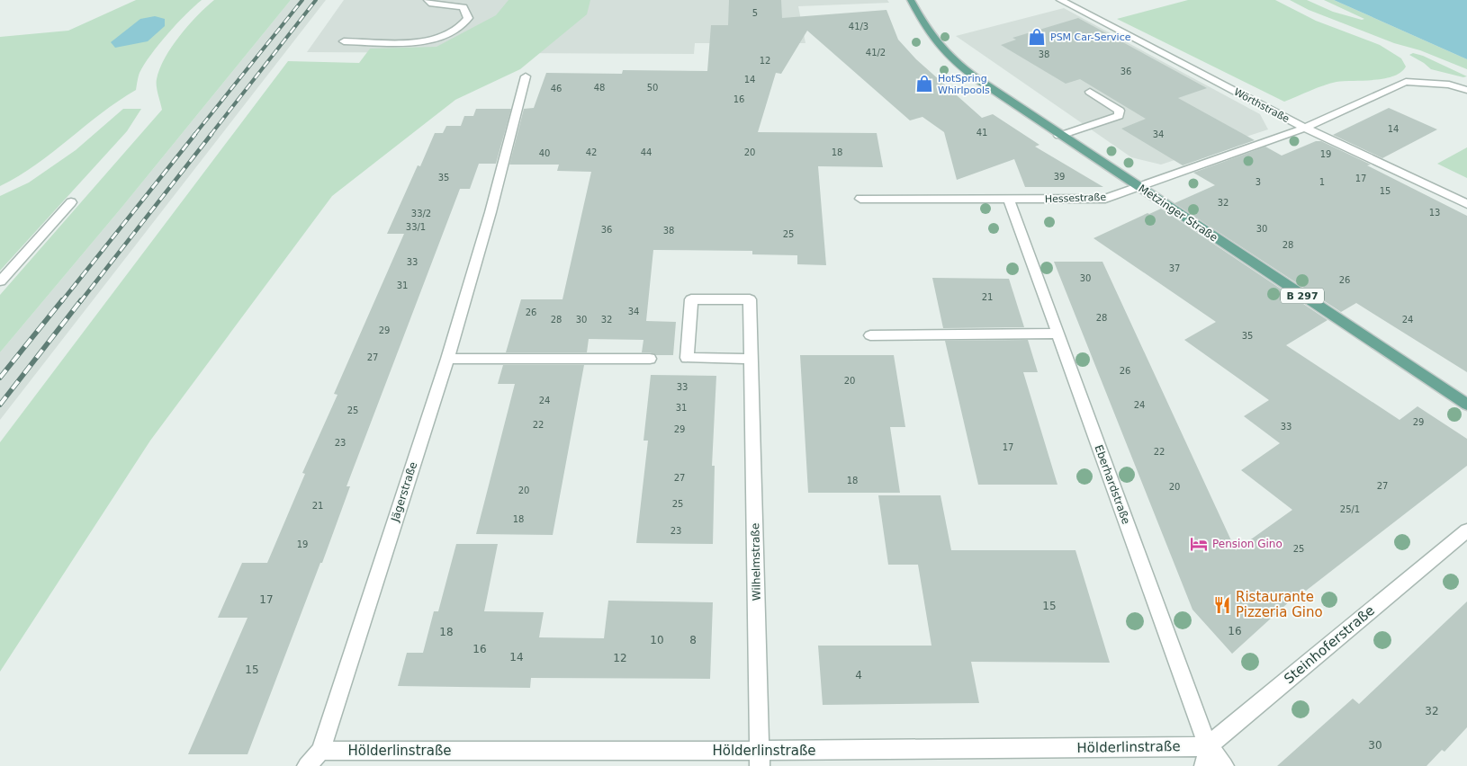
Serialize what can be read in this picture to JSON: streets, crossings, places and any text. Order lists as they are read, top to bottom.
{
  "streets": {
    "main road": ["Metzinger Straße", "B 297"],
    "street": [
      "Wörthstraße",
      "Hessestraße",
      "Eberhardstraße",
      "Jägerstraße",
      "Wilhelmstraße",
      "Steinhoferstraße",
      "Hölderlinstraße"
    ]
  },
  "crossings": [
    ["Wörthstraße", "Hessestraße"],
    ["Hessestraße", "Metzinger Straße"],
    ["Hessestraße", "Eberhardstraße"],
    ["Eberhardstraße", "Steinhoferstraße"],
    ["Eberhardstraße", "Hölderlinstraße"],
    ["Jägerstraße", "Hölderlinstraße"],
    ["Wilhelmstraße", "Hölderlinstraße"],
    ["Steinhoferstraße", "Hölderlinstraße"]
  ],
  "places": {
    "shop": ["PSM Car-Service", "HotSpring Whirlpools"],
    "hotel": ["Pension Gino"],
    "restaurant": ["Ristaurante Pizzeria Gino"]
  },
  "house_numbers": [
    "5",
    "41/3",
    "41/2",
    "38",
    "12",
    "36",
    "14",
    "48",
    "50",
    "46",
    "16",
    "14",
    "41",
    "34",
    "42",
    "44",
    "20",
    "18",
    "40",
    "19",
    "39",
    "35",
    "17",
    "3",
    "1",
    "15",
    "32",
    "13",
    "33/2",
    "33/1",
    "30",
    "36",
    "38",
    "25",
    "28",
    "33",
    "37",
    "30",
    "26",
    "31",
    "21",
    "34",
    "26",
    "28",
    "28",
    "30",
    "32",
    "24",
    "29",
    "35",
    "27",
    "26",
    "20",
    "33",
    "24",
    "24",
    "31",
    "25",
    "29",
    "22",
    "33",
    "29",
    "23",
    "17",
    "22",
    "27",
    "18",
    "27",
    "20",
    "20",
    "25",
    "21",
    "25/1",
    "18",
    "23",
    "19",
    "25",
    "17",
    "15",
    "16",
    "18",
    "10",
    "8",
    "16",
    "14",
    "12",
    "15",
    "4",
    "32",
    "30"
  ]
}
